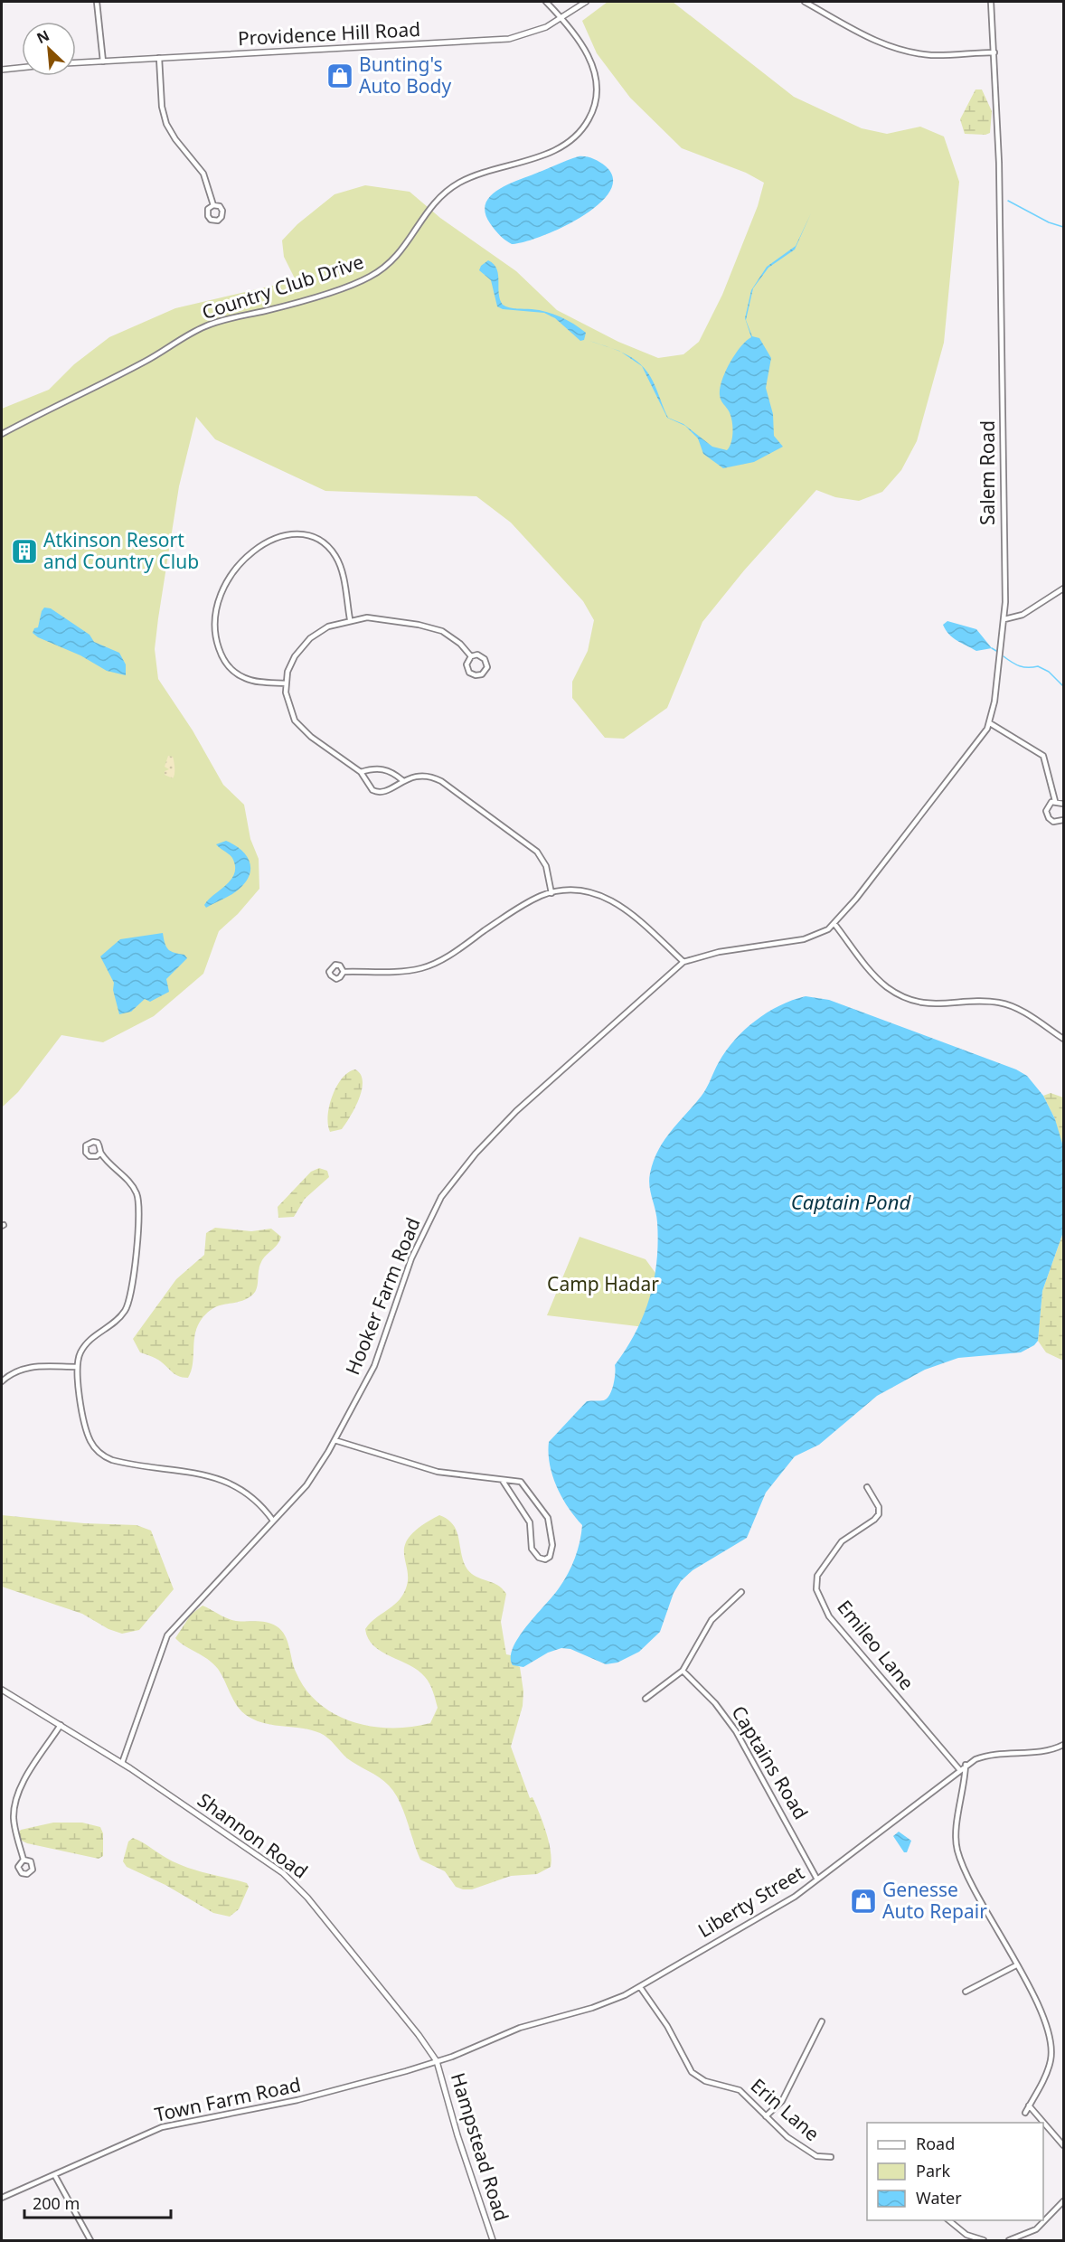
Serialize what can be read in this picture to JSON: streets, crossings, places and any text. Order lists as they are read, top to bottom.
{
  "streets": {
    "street": [
      "Providence Hill Road",
      "Country Club Drive",
      "Salem Road",
      "Hooker Farm Road",
      "Emileo Lane",
      "Captains Road",
      "Shannon Road",
      "Liberty Street",
      "Town Farm Road",
      "Erin Lane",
      "Hampstead Road"
    ]
  },
  "crossings": [
    ["Providence Hill Road", "Country Club Drive"],
    ["Salem Road", "Hooker Farm Road"],
    ["Hooker Farm Road", "Shannon Road"],
    ["Emileo Lane", "Liberty Street"],
    ["Captains Road", "Liberty Street"],
    ["Shannon Road", "Liberty Street"],
    ["Shannon Road", "Town Farm Road"],
    ["Shannon Road", "Hampstead Road"],
    ["Liberty Street", "Town Farm Road"],
    ["Liberty Street", "Erin Lane"],
    ["Liberty Street", "Hampstead Road"],
    ["Town Farm Road", "Hampstead Road"]
  ],
  "water": ["Captain Pond"],
  "parks": ["Camp Hadar"],
  "places": {
    "shop": ["Bunting's Auto Body", "Genesse Auto Repair"],
    "building": ["Atkinson Resort and Country Club"]
  },
  "legend": ["Road", "Park", "Water"],
  "scale_bar": "200 m",
  "north": "top left"
}
